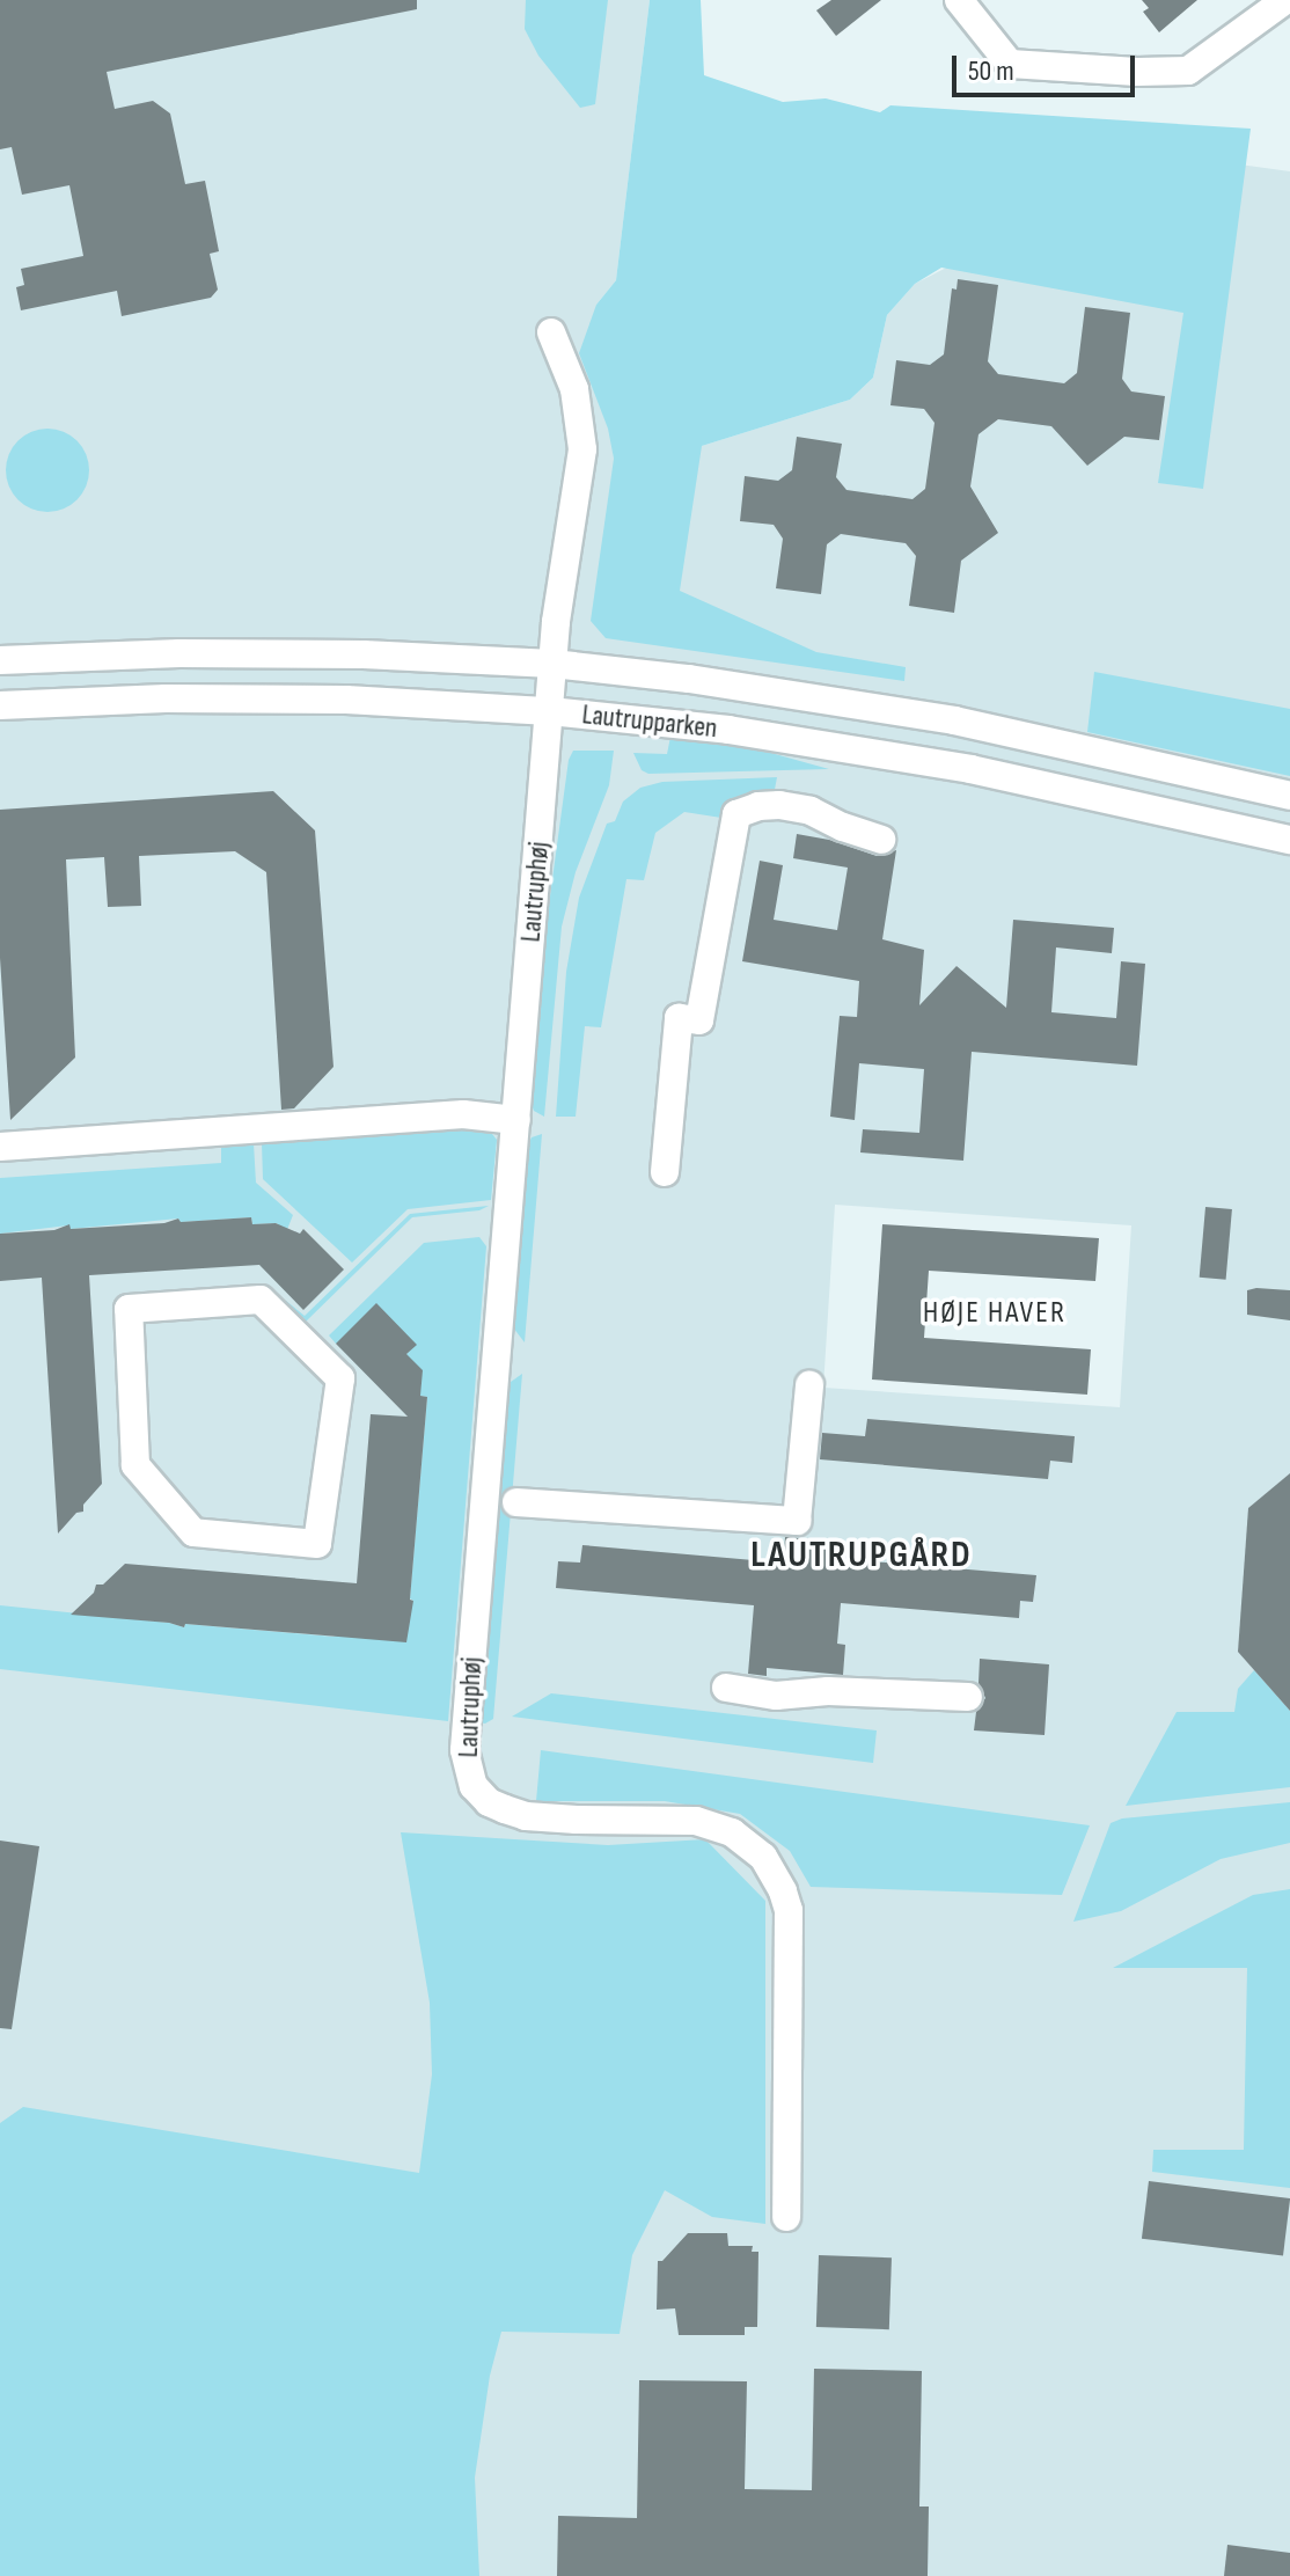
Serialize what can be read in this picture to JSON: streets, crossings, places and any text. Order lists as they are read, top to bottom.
{
  "streets": {
    "street": ["Lautrupparken", "Lautruphøj"]
  },
  "crossings": [
    ["Lautrupparken", "Lautruphøj"]
  ],
  "districts": ["HØJE HAVER", "LAUTRUPGÅRD"],
  "scale_bar": "50 m"
}
